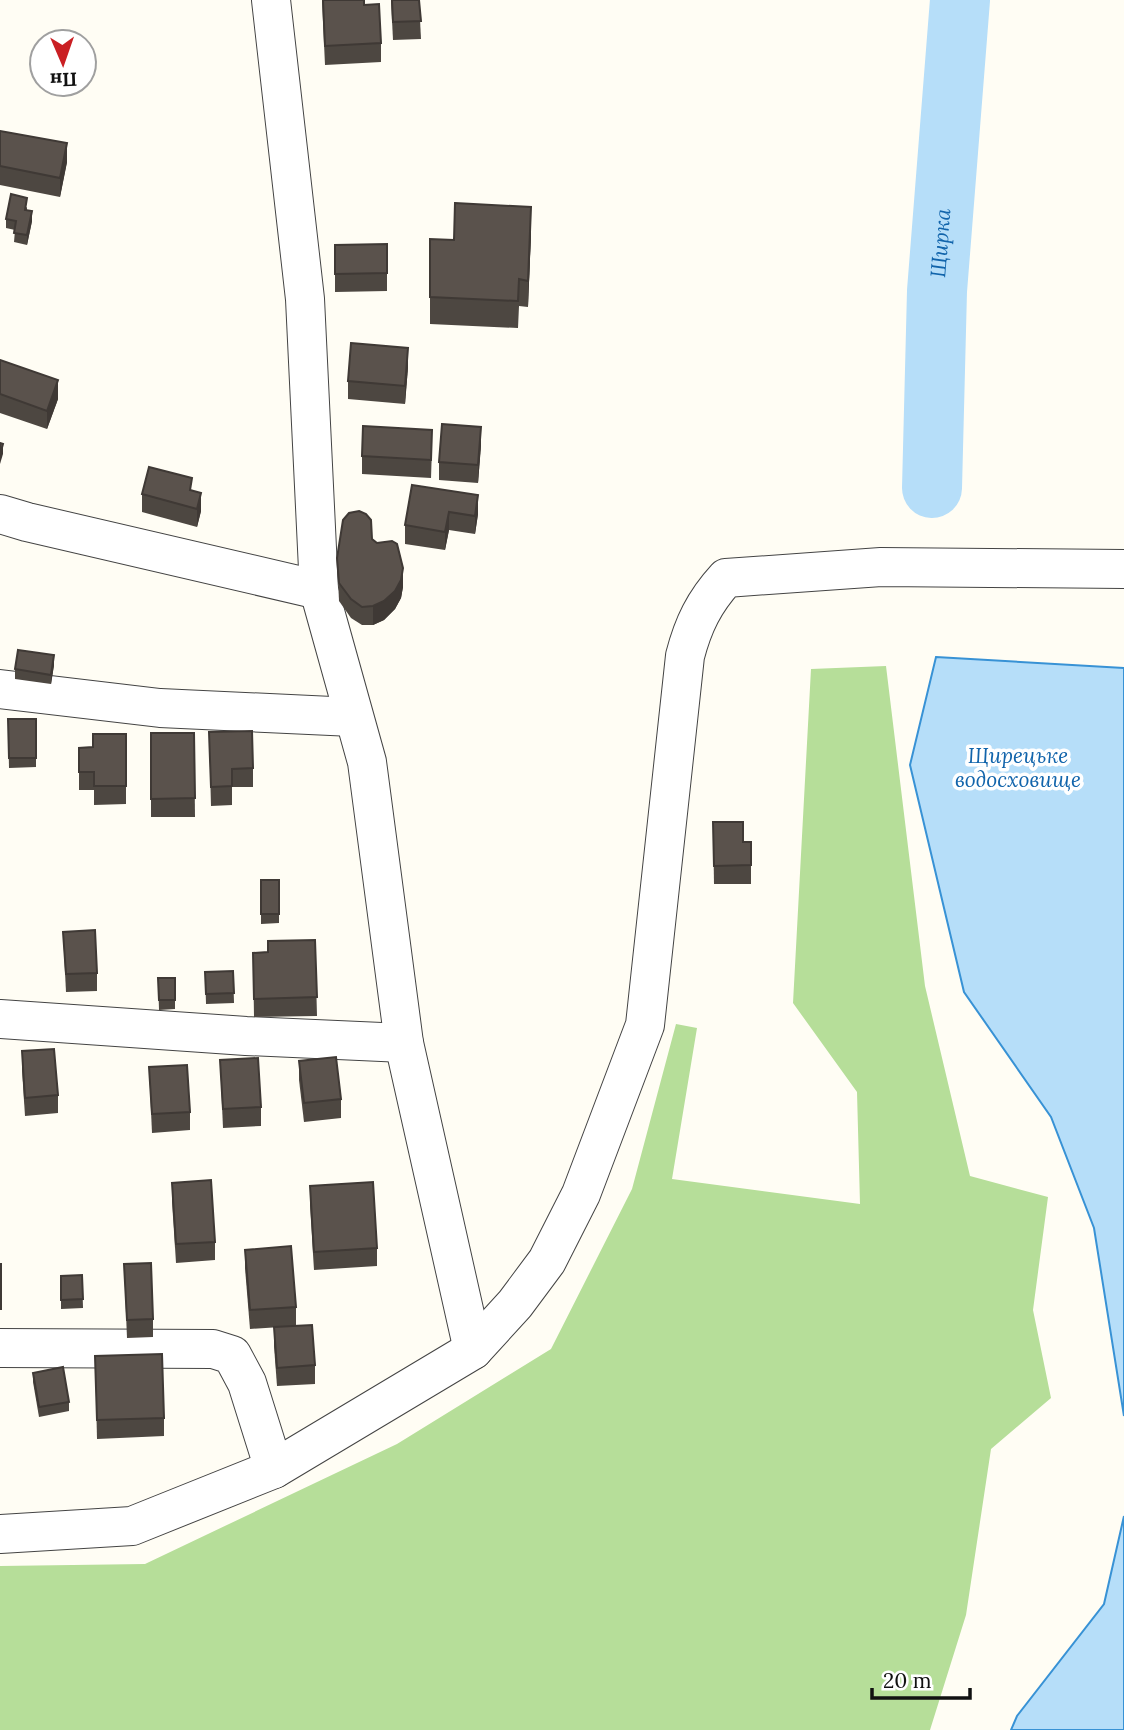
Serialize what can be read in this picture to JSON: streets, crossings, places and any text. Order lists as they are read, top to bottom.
{
  "water": ["Щирка", "Щирецьке водосховище"],
  "scale_bar": "20 m",
  "north": "bottom"
}
